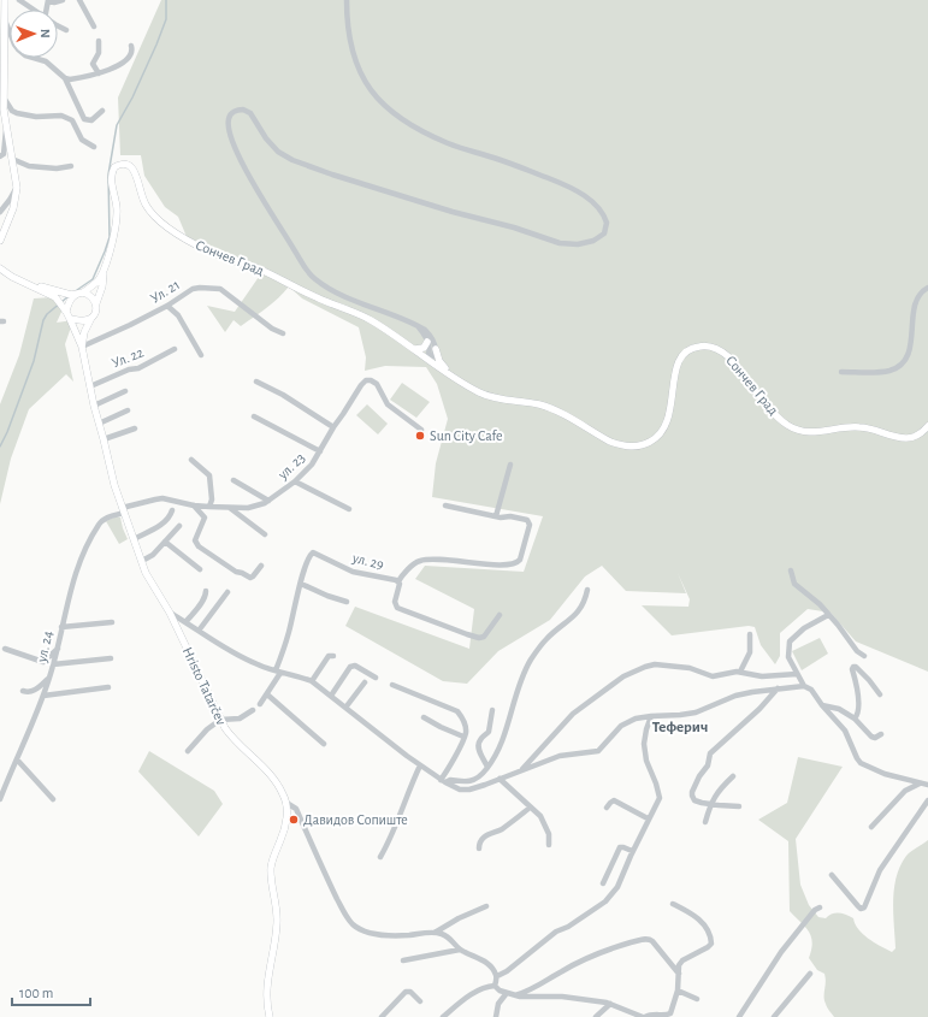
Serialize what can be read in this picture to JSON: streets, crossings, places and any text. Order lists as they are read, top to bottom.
{
  "streets": {
    "main road": ["Сончев Град", "Hristo Tatarčev"],
    "street": [
      "Ул. 21",
      "Ул. 22",
      "ул. 23",
      "ул. 29",
      "ул. 24"
    ]
  },
  "crossings": [
    ["Ул. 21", "Hristo Tatarčev"],
    ["Ул. 22", "Hristo Tatarčev"],
    ["ул. 23", "ул. 24"],
    ["ул. 23", "Hristo Tatarčev"],
    ["ул. 24", "Hristo Tatarčev"]
  ],
  "districts": ["Теферич"],
  "places": ["Sun City Cafe", "Давидов Сопиште"],
  "scale_bar": "100 m",
  "north": "right"
}
